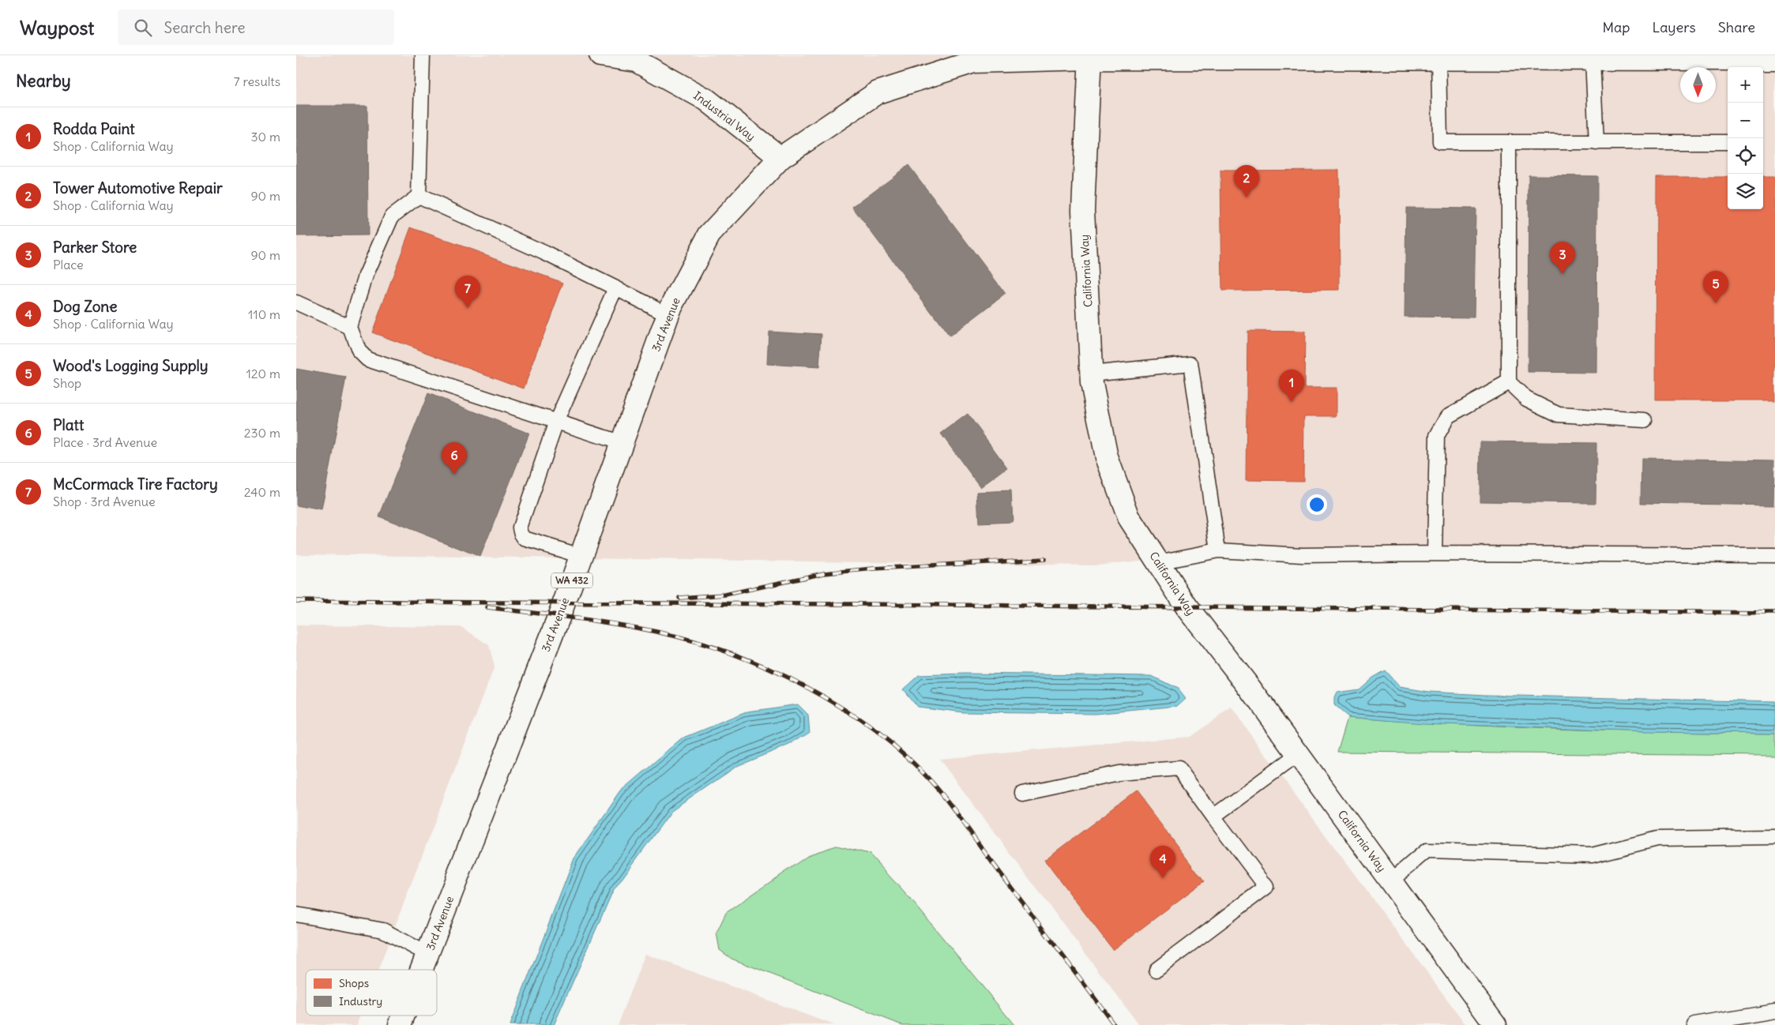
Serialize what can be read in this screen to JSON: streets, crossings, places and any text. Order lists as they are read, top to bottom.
{
  "streets": {
    "main road": [
      "Industrial Way",
      "California Way",
      "3rd Avenue",
      "WA 432"
    ]
  },
  "crossings": [
    ["Industrial Way", "3rd Avenue"],
    ["Industrial Way", "WA 432"],
    ["California Way", "WA 432"],
    ["3rd Avenue", "WA 432"]
  ],
  "legend": ["Shops", "Industry"],
  "north": "bottom",
  "page": {
    "header": "Waypost",
    "search": "Search here",
    "nav": ["Map", "Layers", "Share"],
    "heading": ["Nearby", "7 results"],
    "map_buttons": ["+", "−"],
    "list": [
      {
        "mark": "1",
        "name": "Rodda Paint",
        "note": "Shop · California Way",
        "value": "30 m"
      },
      {
        "mark": "2",
        "name": "Tower Automotive Repair",
        "note": "Shop · California Way",
        "value": "90 m"
      },
      {
        "mark": "3",
        "name": "Parker Store",
        "note": "Place",
        "value": "90 m"
      },
      {
        "mark": "4",
        "name": "Dog Zone",
        "note": "Shop · California Way",
        "value": "110 m"
      },
      {
        "mark": "5",
        "name": "Wood's Logging Supply",
        "note": "Shop",
        "value": "120 m"
      },
      {
        "mark": "6",
        "name": "Platt",
        "note": "Place · 3rd Avenue",
        "value": "230 m"
      },
      {
        "mark": "7",
        "name": "McCormack Tire Factory",
        "note": "Shop · 3rd Avenue",
        "value": "240 m"
      }
    ],
    "pins": [
      "2",
      "3",
      "5",
      "7",
      "1",
      "6",
      "4"
    ]
  }
}
